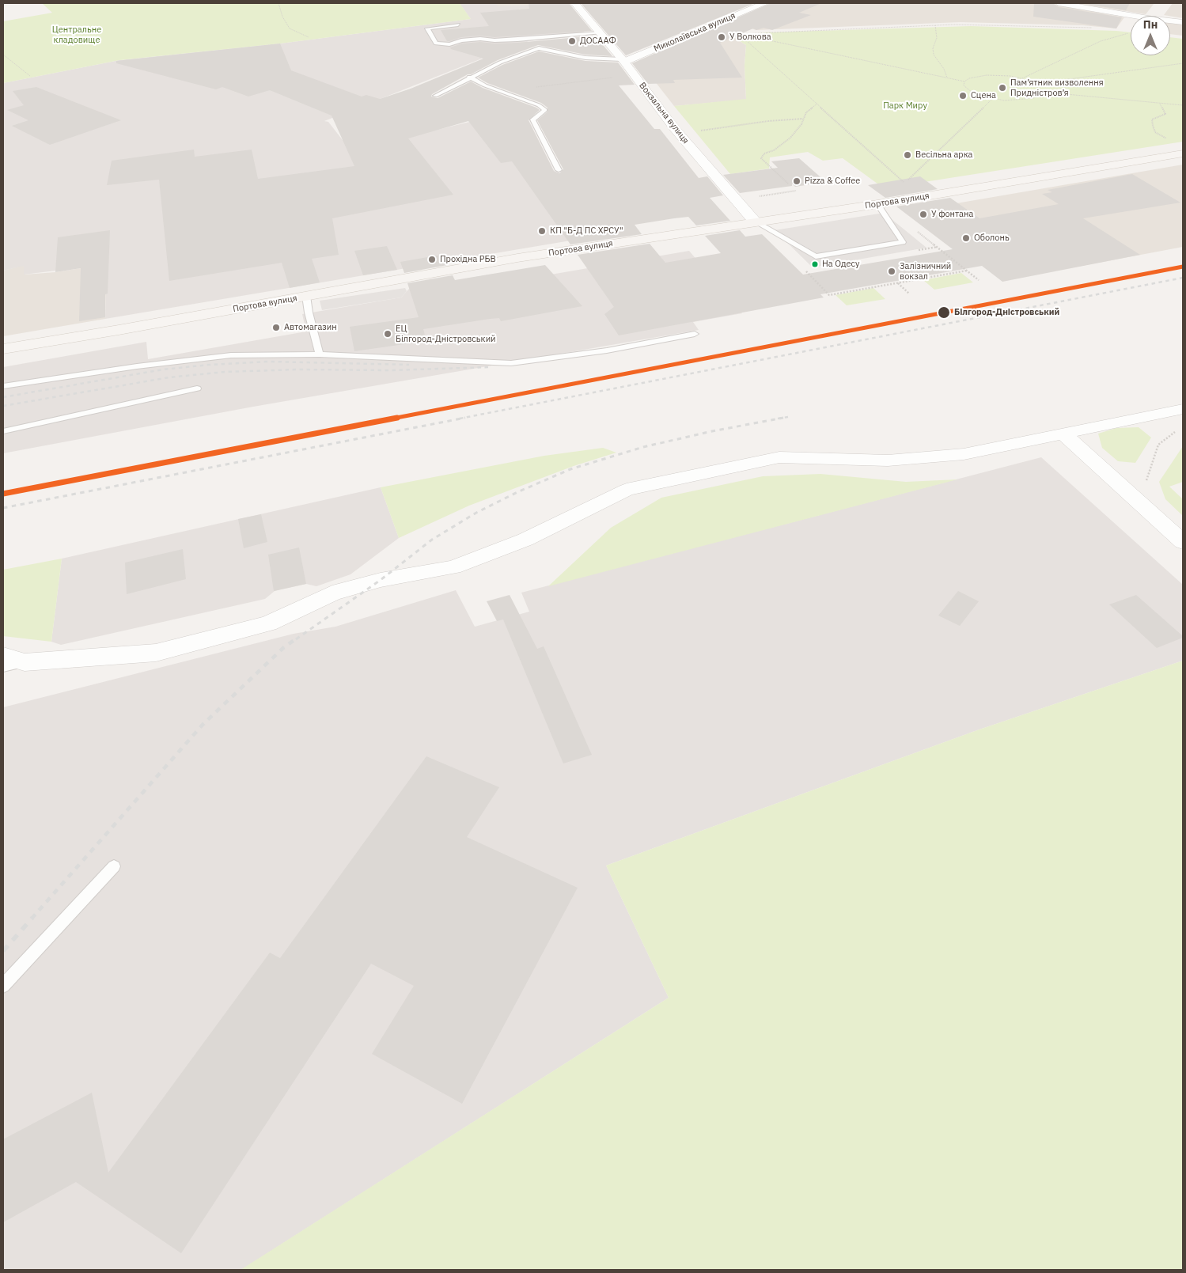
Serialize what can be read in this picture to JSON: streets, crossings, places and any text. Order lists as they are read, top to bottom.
{
  "streets": {
    "main road": ["Портова вулиця"],
    "street": ["Миколаївська вулиця", "Вокзальна вулиця"]
  },
  "crossings": [
    ["Миколаївська вулиця", "Вокзальна вулиця"],
    ["Вокзальна вулиця", "Портова вулиця"]
  ],
  "parks": ["Центральне кладовище", "Парк Миру"],
  "places": [
    "У Волкова",
    "ДОСААФ",
    "Пам’ятник визволення Придністров’я",
    "Сцена",
    "Весільна арка",
    "Pizza & Coffee",
    "У фонтана",
    "КП \"Б-Д ПС ХРСУ\"",
    "Оболонь",
    "Прохідна РБВ",
    "На Одесу",
    "Залізничний вокзал",
    "Білгород-Дністровський",
    "Автомагазин",
    "ЕЦ Білгород-Дністровський"
  ],
  "north": "top"
}
